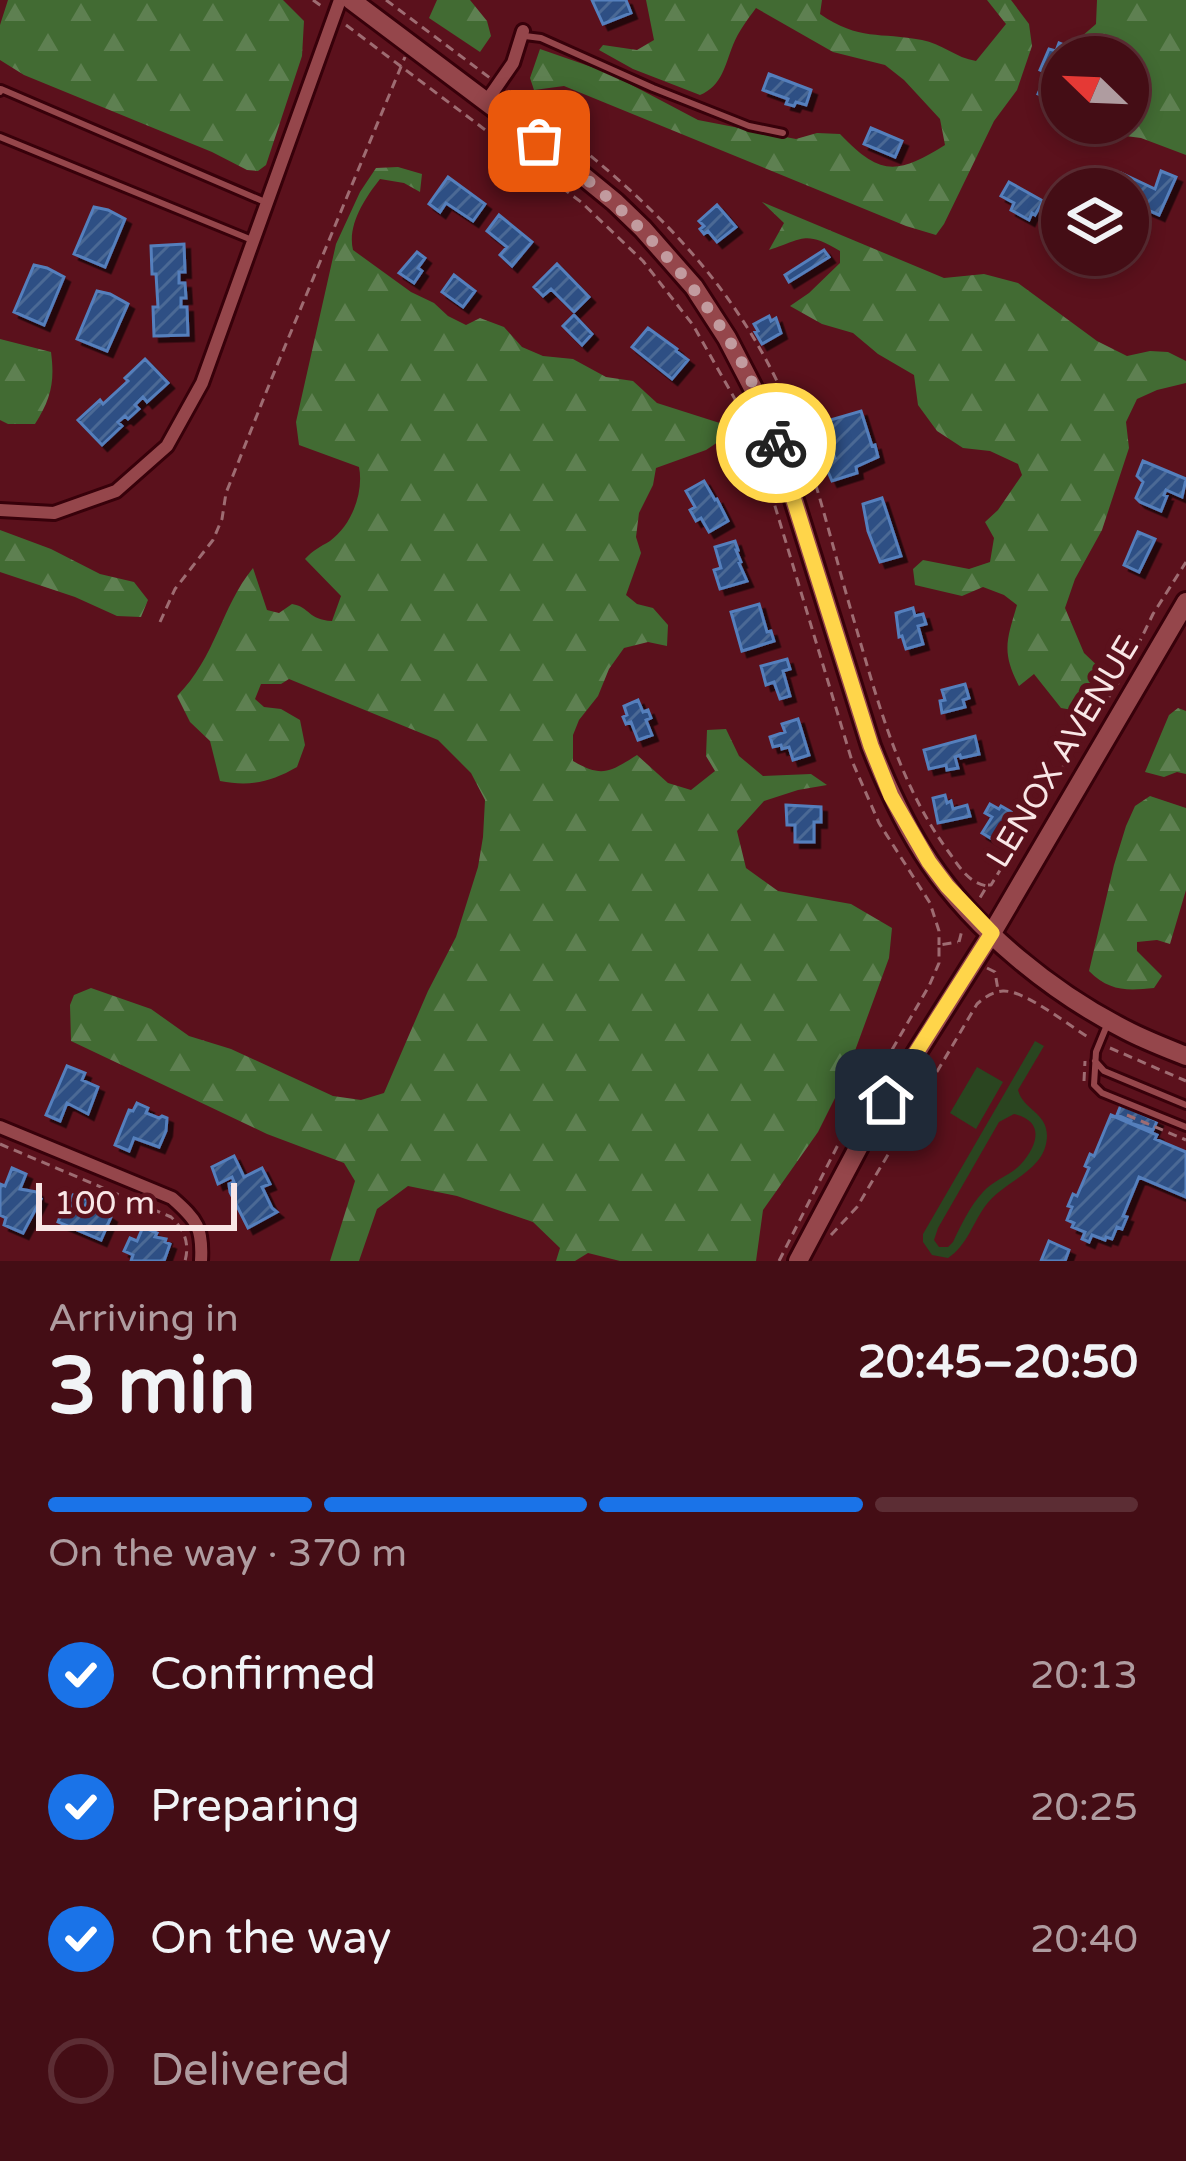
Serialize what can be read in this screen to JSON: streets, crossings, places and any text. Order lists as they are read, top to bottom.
{
  "streets": {
    "street": ["LENOX AVENUE"]
  },
  "scale_bar": "100 m",
  "north": "top left",
  "page": {
    "scale": "100 m",
    "heading": ["3 min", "Arriving in", "20:45–20:50"],
    "bar": "On the way · 370 m",
    "list": [
      ["Confirmed", "20:13"],
      ["Preparing", "20:25"],
      ["On the way", "20:40"],
      "Delivered"
    ]
  }
}
